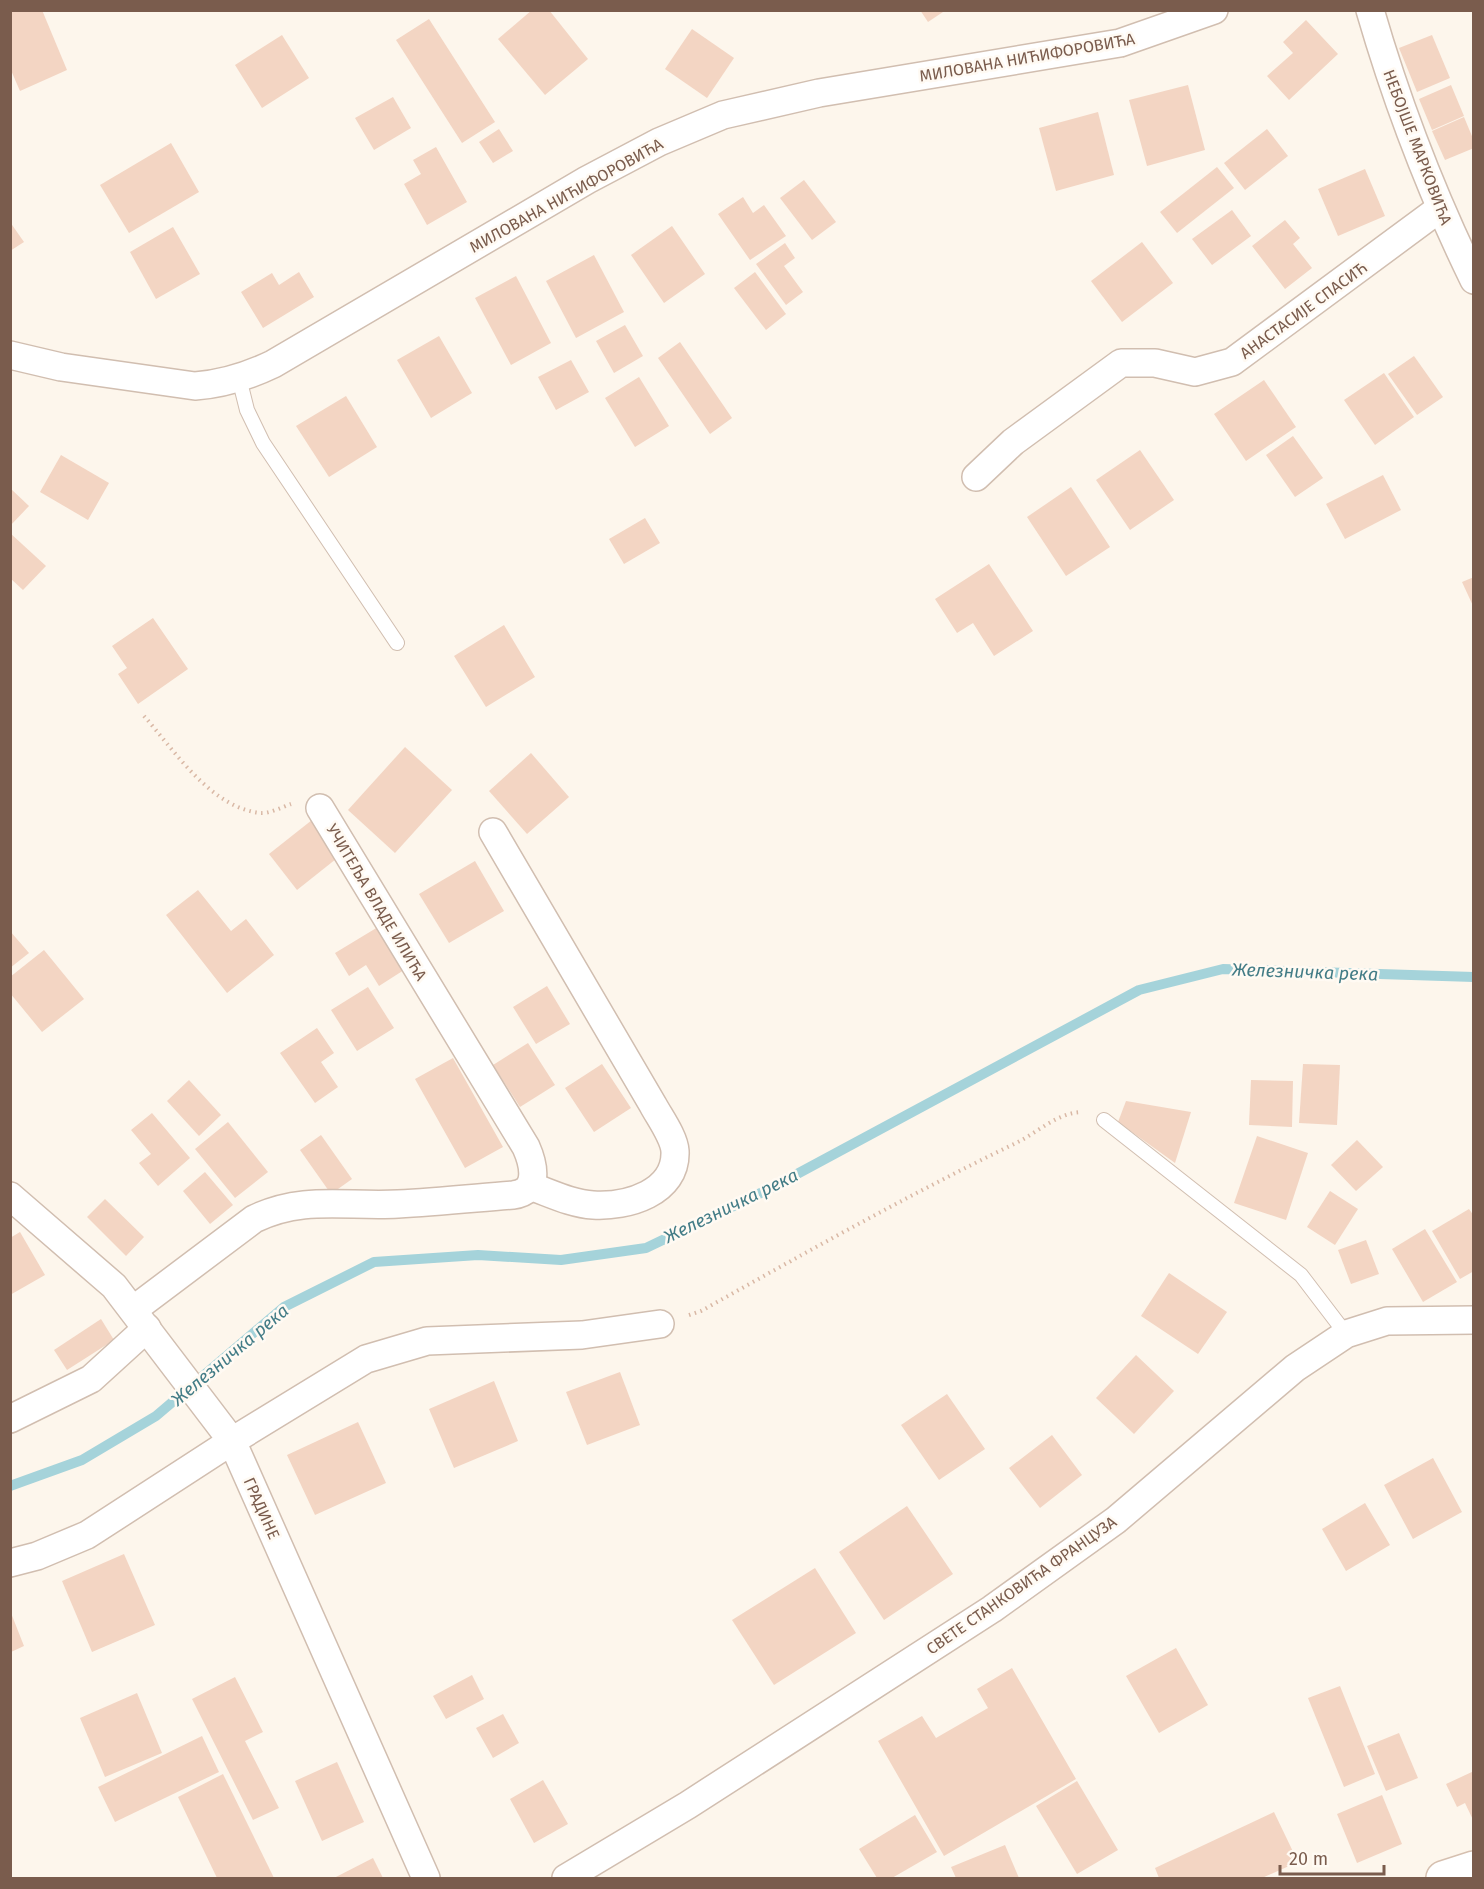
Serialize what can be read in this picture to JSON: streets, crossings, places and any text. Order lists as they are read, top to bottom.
{
  "streets": {
    "street": [
      "МИЛОВАНА НИЋИФОРОВИЋА",
      "НЕБОЈШЕ МАРКОВИЋА",
      "АНАСТАСИЈЕ СПАСИЋ",
      "УЧИТЕЉА ВЛАДЕ ИЛИЋА",
      "ГРАДИНЕ",
      "СВЕТЕ СТАНКОВИЋА ФРАНЦУЗА"
    ]
  },
  "crossings": [
    ["НЕБОЈШЕ МАРКОВИЋА", "АНАСТАСИЈЕ СПАСИЋ"]
  ],
  "water": ["Железничка река"],
  "scale_bar": "20 m"
}
